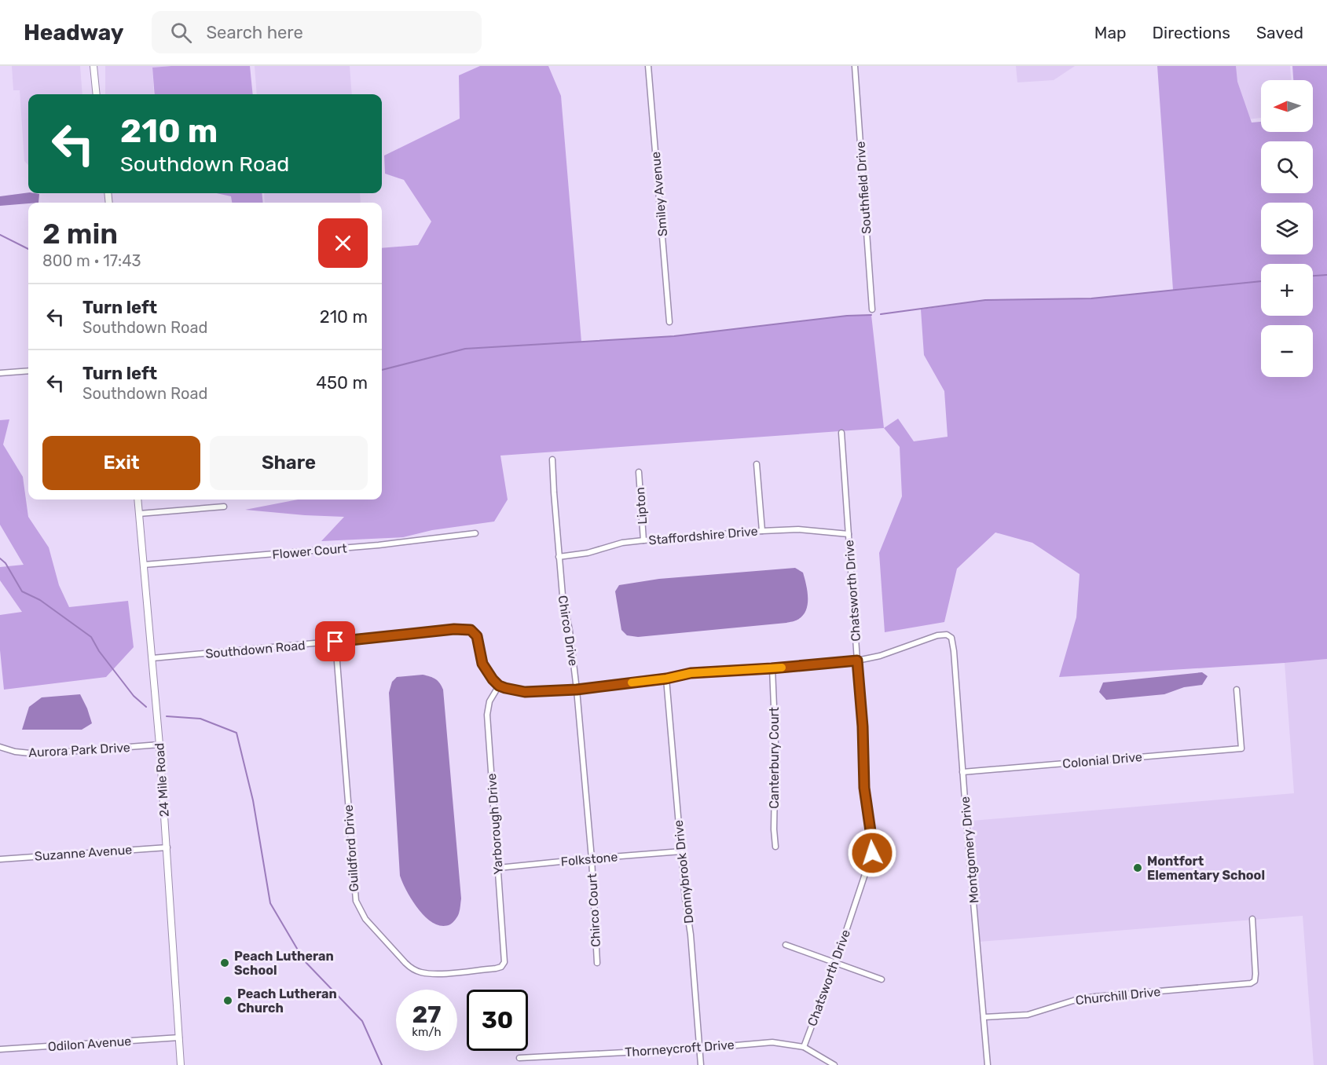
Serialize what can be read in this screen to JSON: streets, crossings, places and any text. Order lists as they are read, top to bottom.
{
  "streets": {
    "street": [
      "Southfield Drive",
      "Smiley Avenue",
      "Lipton",
      "Staffordshire Drive",
      "Flower Court",
      "Chatsworth Drive",
      "Chirco Drive",
      "Southdown Road",
      "Aurora Park Drive",
      "Canterbury Court",
      "Colonial Drive",
      "24 Mile Road",
      "Yarborough Drive",
      "Guildford Drive",
      "Montgomery Drive",
      "Suzanne Avenue",
      "Folkstone",
      "Donnybrook Drive",
      "Chirco Court",
      "Churchill Drive",
      "Odilon Avenue",
      "Thorneycroft Drive"
    ]
  },
  "crossings": [
    ["Lipton", "Staffordshire Drive"],
    ["Staffordshire Drive", "Chatsworth Drive"],
    ["Staffordshire Drive", "Chirco Drive"],
    ["Flower Court", "24 Mile Road"],
    ["Chatsworth Drive", "Montgomery Drive"],
    ["Chatsworth Drive", "Thorneycroft Drive"],
    ["Chirco Drive", "Folkstone"],
    ["Chirco Drive", "Chirco Court"],
    ["Southdown Road", "24 Mile Road"],
    ["Southdown Road", "Yarborough Drive"],
    ["Southdown Road", "Guildford Drive"],
    ["Aurora Park Drive", "24 Mile Road"],
    ["Colonial Drive", "Montgomery Drive"],
    ["24 Mile Road", "Suzanne Avenue"],
    ["24 Mile Road", "Odilon Avenue"],
    ["Yarborough Drive", "Guildford Drive"],
    ["Yarborough Drive", "Folkstone"],
    ["Montgomery Drive", "Churchill Drive"],
    ["Folkstone", "Donnybrook Drive"],
    ["Folkstone", "Chirco Court"],
    ["Donnybrook Drive", "Thorneycroft Drive"]
  ],
  "places": ["Montfort Elementary School", "Peach Lutheran School", "Peach Lutheran Church"],
  "north": "left",
  "page": {
    "header": "Headway",
    "search": "Search here",
    "nav": ["Map", "Directions", "Saved"],
    "map_buttons": ["+", "−"],
    "turn": ["210 m", "Southdown Road"],
    "heading": ["2 min", "800 m · 17:43"],
    "list": [
      {
        "name": "Turn left",
        "note": "Southdown Road",
        "value": "210 m"
      },
      {
        "name": "Turn left",
        "note": "Southdown Road",
        "value": "450 m"
      }
    ],
    "buttons": ["Exit", "Share"],
    "speed": "27 km/h",
    "limit": "30"
  }
}
